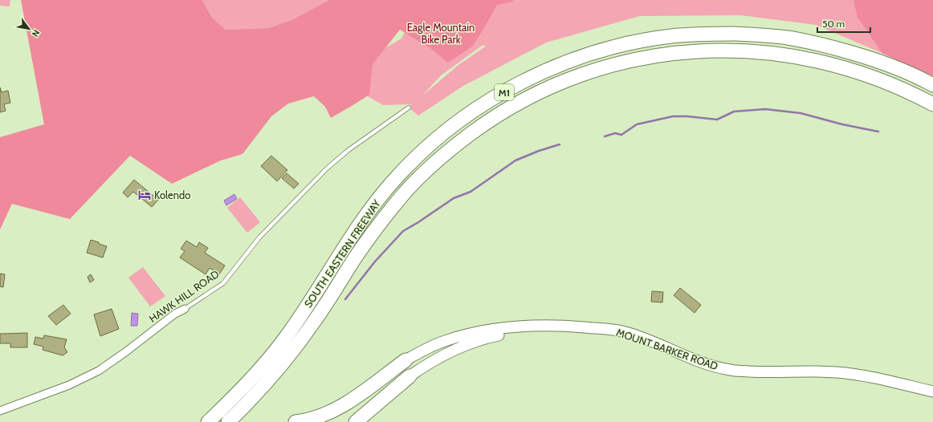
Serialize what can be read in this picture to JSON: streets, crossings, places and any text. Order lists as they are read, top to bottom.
{
  "streets": {
    "highway": ["M1", "SOUTH EASTERN FREEWAY"],
    "main road": ["MOUNT BARKER ROAD"],
    "street": ["HAWK HILL ROAD"]
  },
  "parks": ["Eagle Mountain Bike Park"],
  "places": {
    "hotel": ["Kolendo"]
  },
  "scale_bar": "50 m",
  "north": "bottom right"
}
